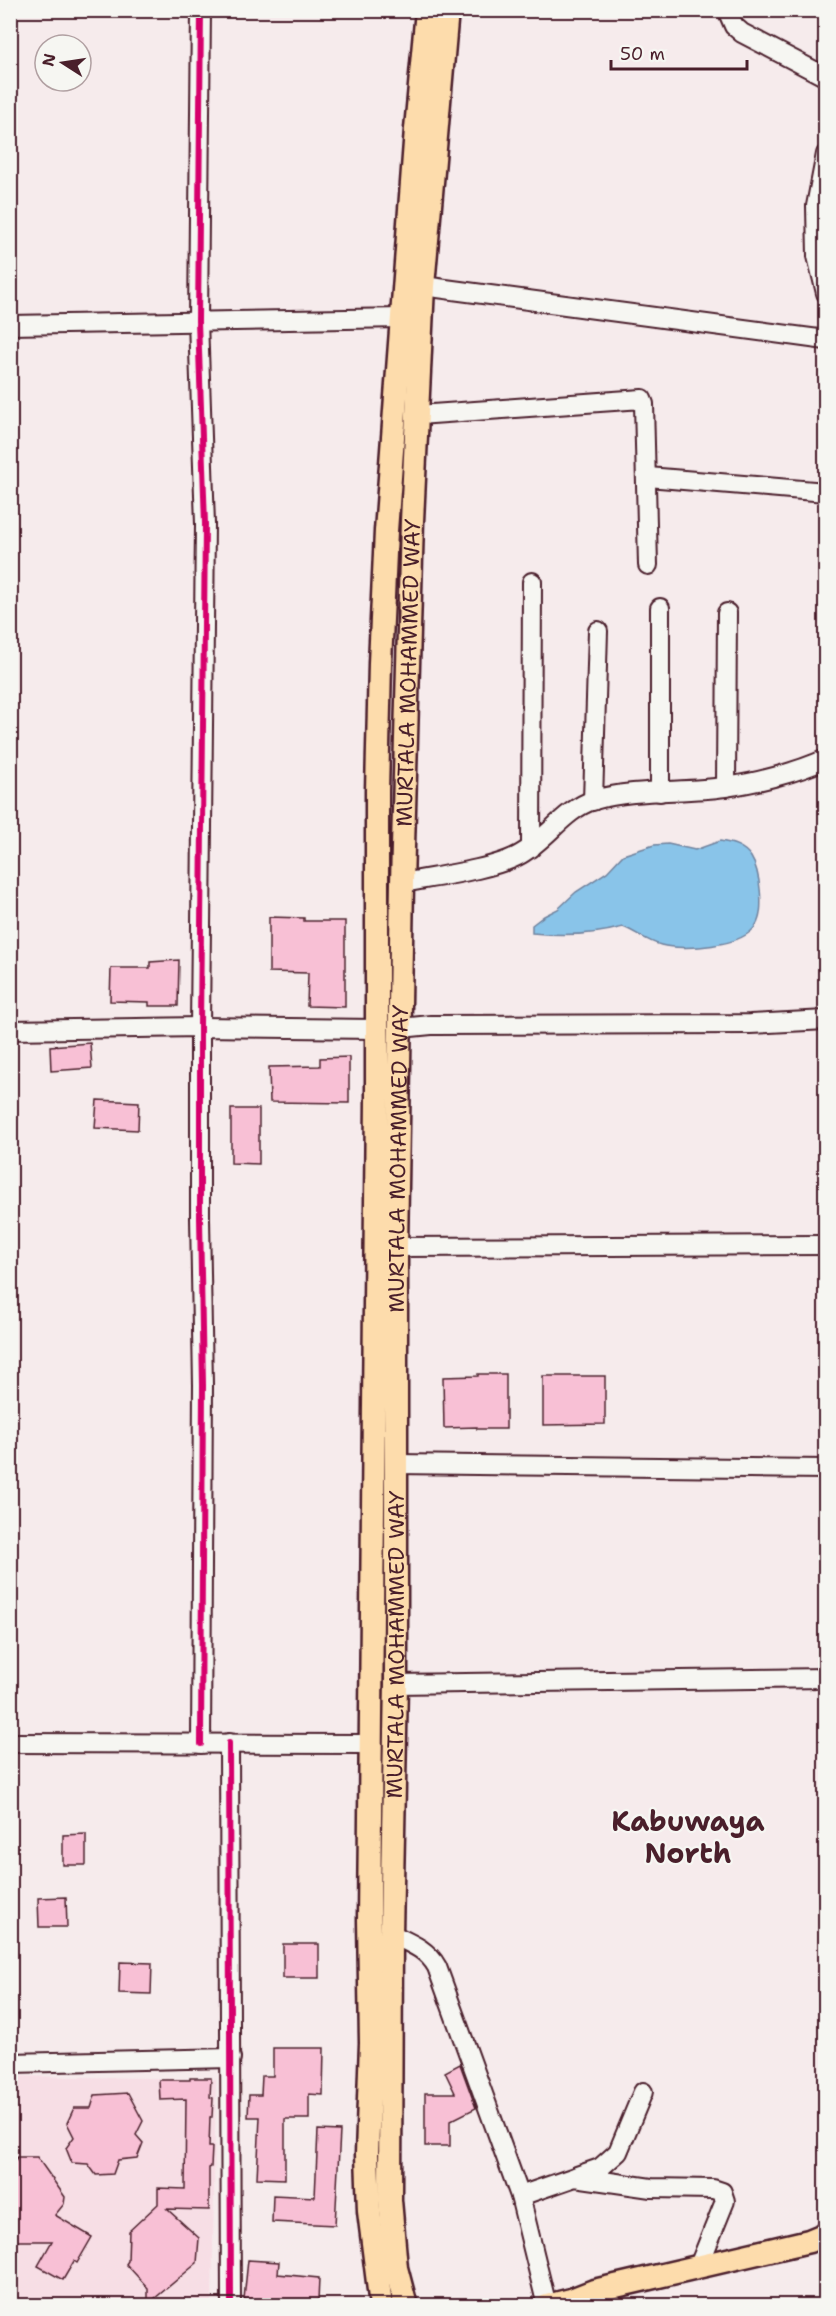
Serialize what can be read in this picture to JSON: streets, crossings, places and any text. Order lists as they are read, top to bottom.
{
  "streets": {
    "main road": ["MURTALA MOHAMMED WAY"]
  },
  "districts": ["Kabuwaya North"],
  "scale_bar": "50 m",
  "north": "left"
}
